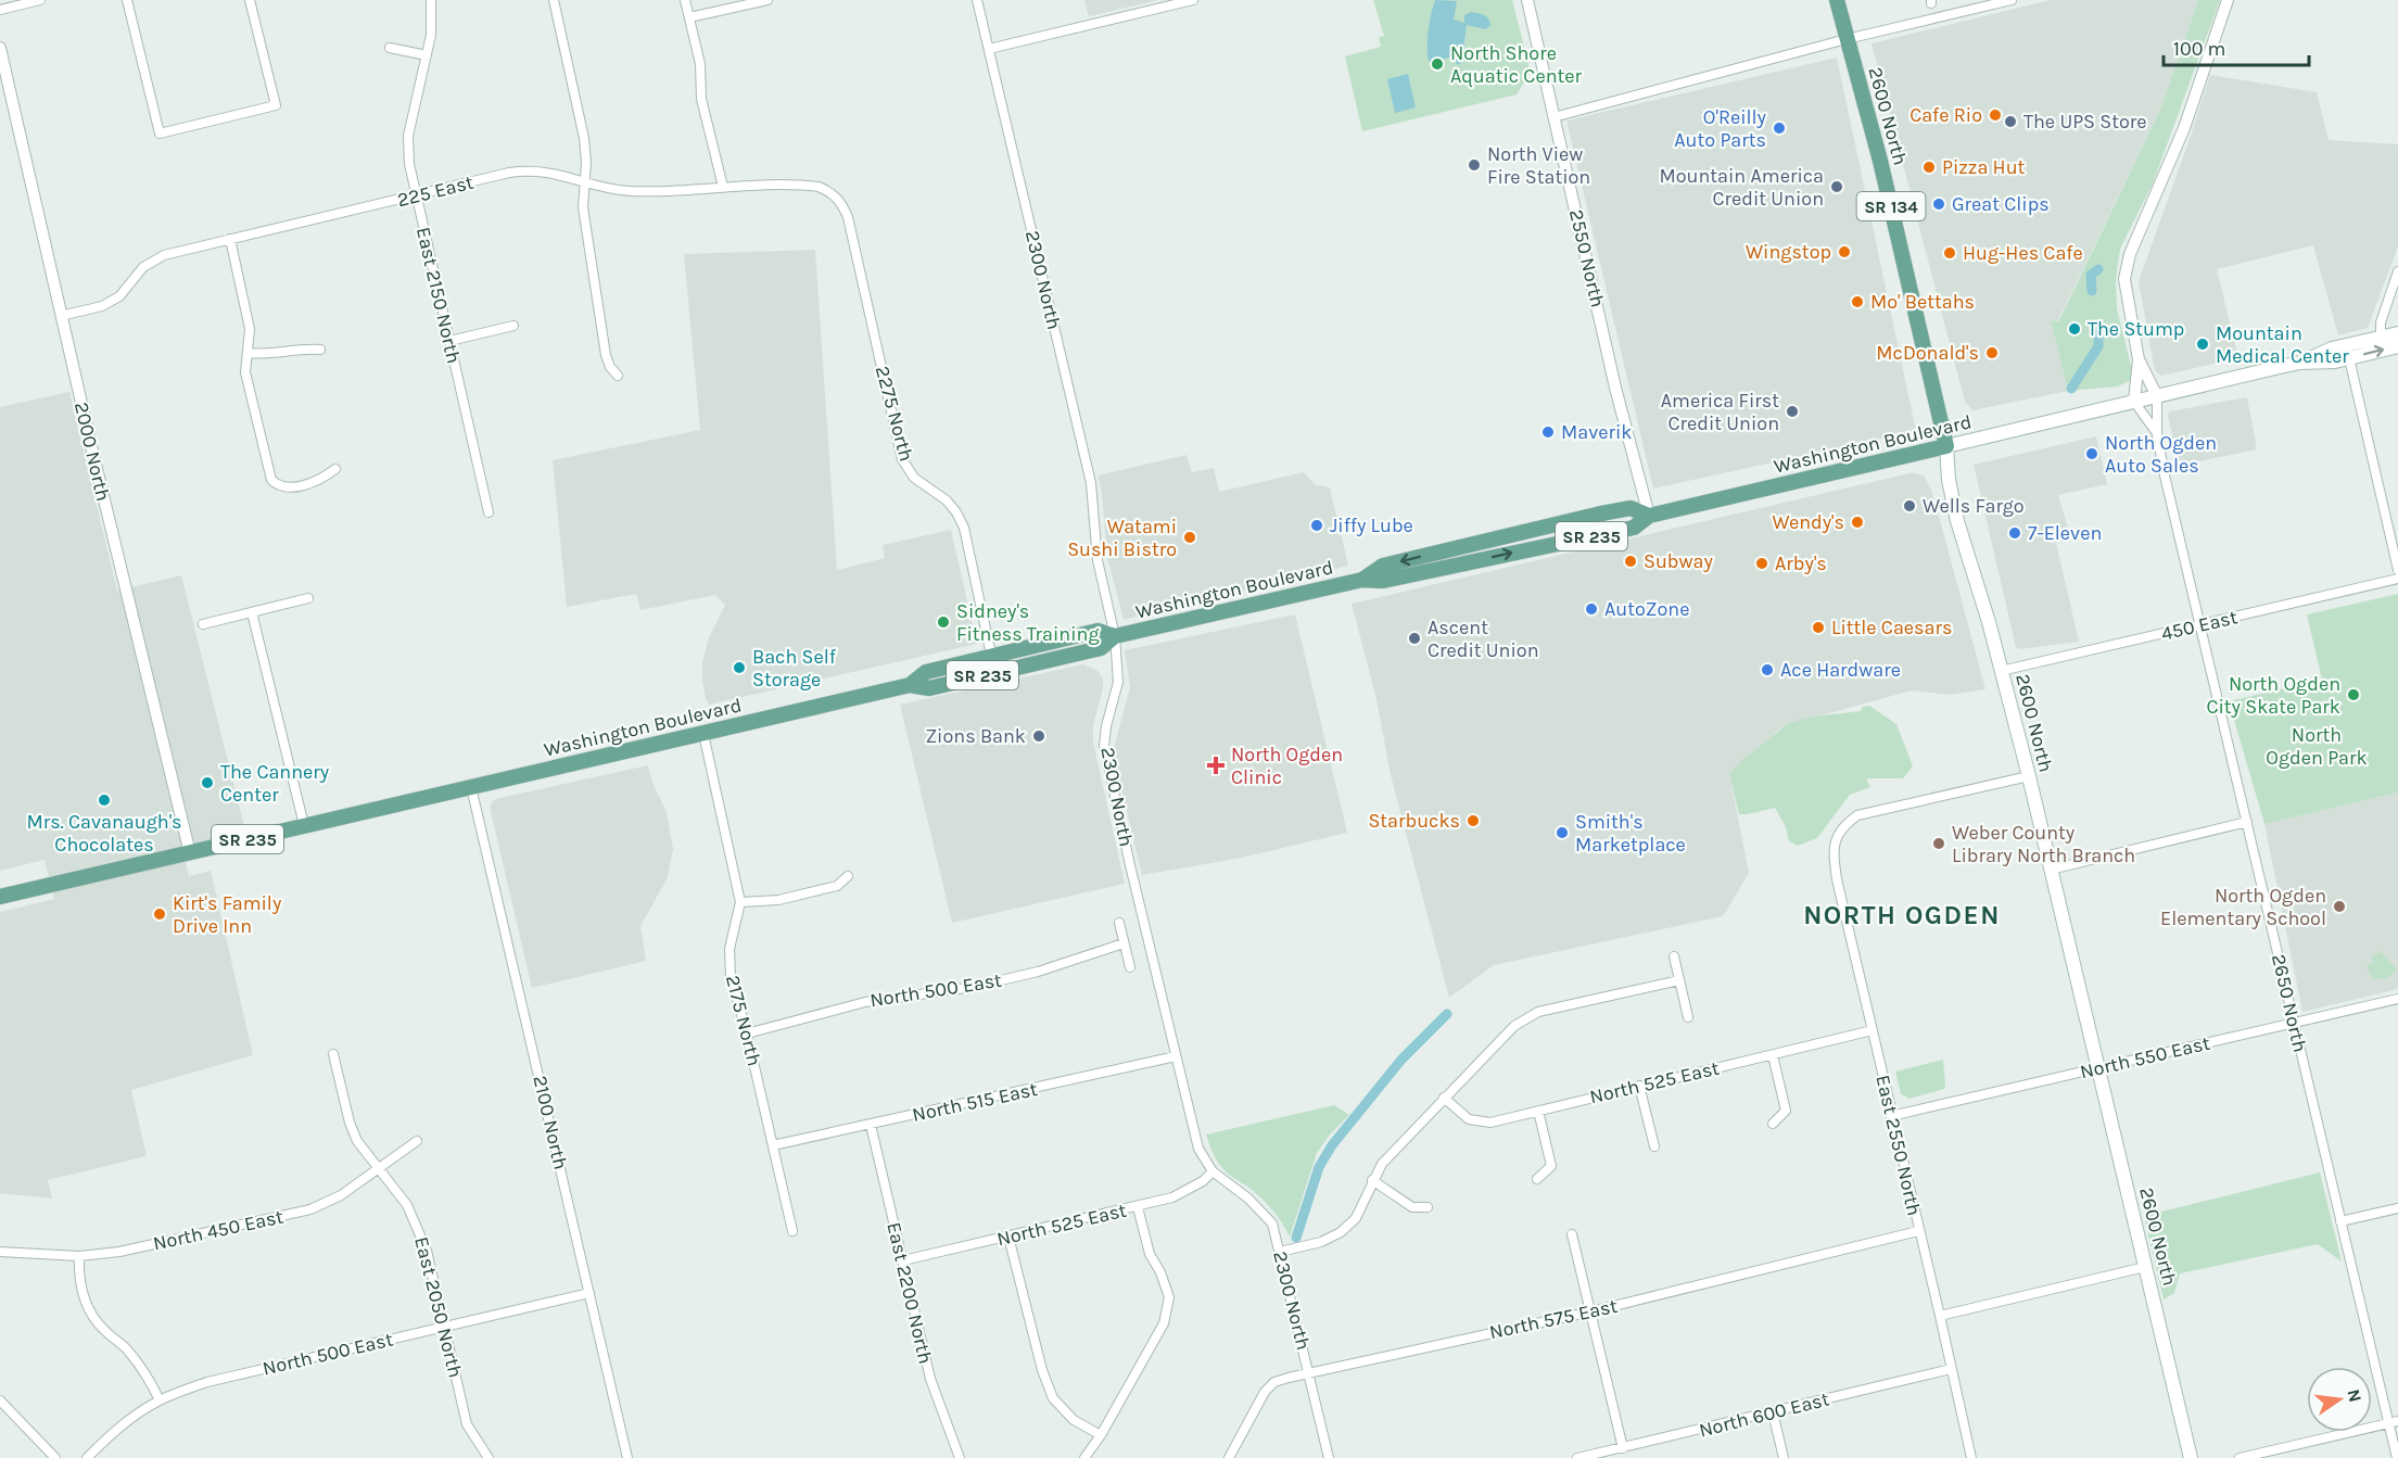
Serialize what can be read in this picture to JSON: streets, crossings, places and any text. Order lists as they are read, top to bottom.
{
  "streets": {
    "main road": [
      "2600 North",
      "SR 134",
      "Washington Boulevard",
      "SR 235"
    ],
    "street": [
      "225 East",
      "2550 North",
      "2300 North",
      "East 2150 North",
      "2275 North",
      "2000 North",
      "450 East",
      "North 500 East",
      "2650 North",
      "2175 North",
      "North 550 East",
      "North 525 East",
      "North 515 East",
      "2100 North",
      "East 2550 North",
      "North 450 East",
      "East 2200 North",
      "East 2050 North",
      "North 575 East",
      "North 600 East"
    ]
  },
  "crossings": [
    ["2600 North", "Washington Boulevard"],
    ["2600 North", "450 East"],
    ["2600 North", "North 550 East"],
    ["2600 North", "East 2550 North"],
    ["225 East", "East 2150 North"],
    ["225 East", "2275 North"],
    ["225 East", "2000 North"],
    ["2550 North", "Washington Boulevard"],
    ["2300 North", "Washington Boulevard"],
    ["2300 North", "North 525 East"],
    ["2300 North", "North 515 East"],
    ["2300 North", "North 575 East"],
    ["2275 North", "Washington Boulevard"],
    ["Washington Boulevard", "SR 235"],
    ["Washington Boulevard", "2650 North"],
    ["Washington Boulevard", "2175 North"],
    ["Washington Boulevard", "2100 North"],
    ["2000 North", "SR 235"],
    ["SR 235", "2100 North"],
    ["450 East", "2650 North"],
    ["North 500 East", "2175 North"],
    ["North 500 East", "2100 North"],
    ["North 500 East", "East 2050 North"],
    ["2650 North", "North 550 East"],
    ["2175 North", "North 515 East"],
    ["North 550 East", "East 2550 North"],
    ["North 525 East", "East 2550 North"],
    ["North 525 East", "East 2200 North"],
    ["North 515 East", "East 2200 North"],
    ["East 2550 North", "North 575 East"],
    ["East 2550 North", "North 600 East"],
    ["North 450 East", "East 2050 North"]
  ],
  "districts": ["NORTH OGDEN"],
  "parks": ["North Ogden Park"],
  "places": {
    "other": [
      "North Shore Aquatic Center",
      "Cafe Rio",
      "The UPS Store",
      "O'Reilly Auto Parts",
      "North View Fire Station",
      "Pizza Hut",
      "Mountain America Credit Union",
      "Great Clips",
      "Wingstop",
      "Hug-Hes Cafe",
      "Mo' Bettahs",
      "The Stump",
      "Mountain Medical Center",
      "McDonald's",
      "America First Credit Union",
      "Maverik",
      "North Ogden Auto Sales",
      "Wells Fargo",
      "Wendy's",
      "Jiffy Lube",
      "7-Eleven",
      "Watami Sushi Bistro",
      "Subway",
      "Arby's",
      "AutoZone",
      "Sidney's Fitness Training",
      "Little Caesars",
      "Ascent Credit Union",
      "Bach Self Storage",
      "Ace Hardware",
      "North Ogden City Skate Park",
      "Zions Bank",
      "The Cannery Center",
      "Mrs. Cavanaugh's Chocolates",
      "Starbucks",
      "Smith's Marketplace",
      "Weber County Library North Branch",
      "North Ogden Elementary School",
      "Kirt's Family Drive Inn"
    ],
    "health": ["North Ogden Clinic"]
  },
  "scale_bar": "100 m",
  "north": "right"
}
